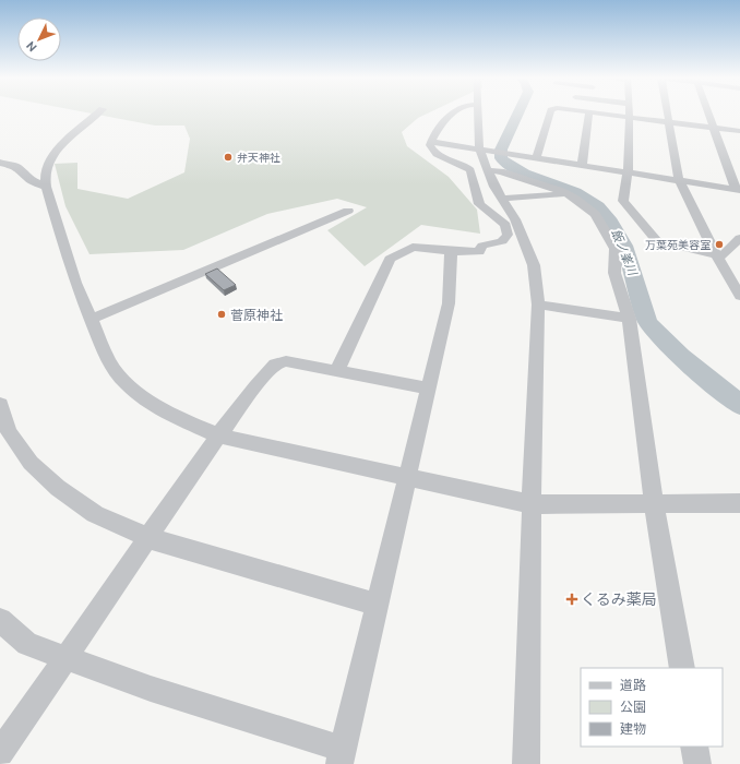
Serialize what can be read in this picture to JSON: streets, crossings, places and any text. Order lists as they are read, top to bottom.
{
  "water": ["飯ノ峯川"],
  "places": {
    "other": ["弁天神社", "万葉苑美容室", "菅原神社"],
    "health": ["くるみ薬局"]
  },
  "legend": ["道路", "公園", "建物"],
  "north": "bottom left"
}
